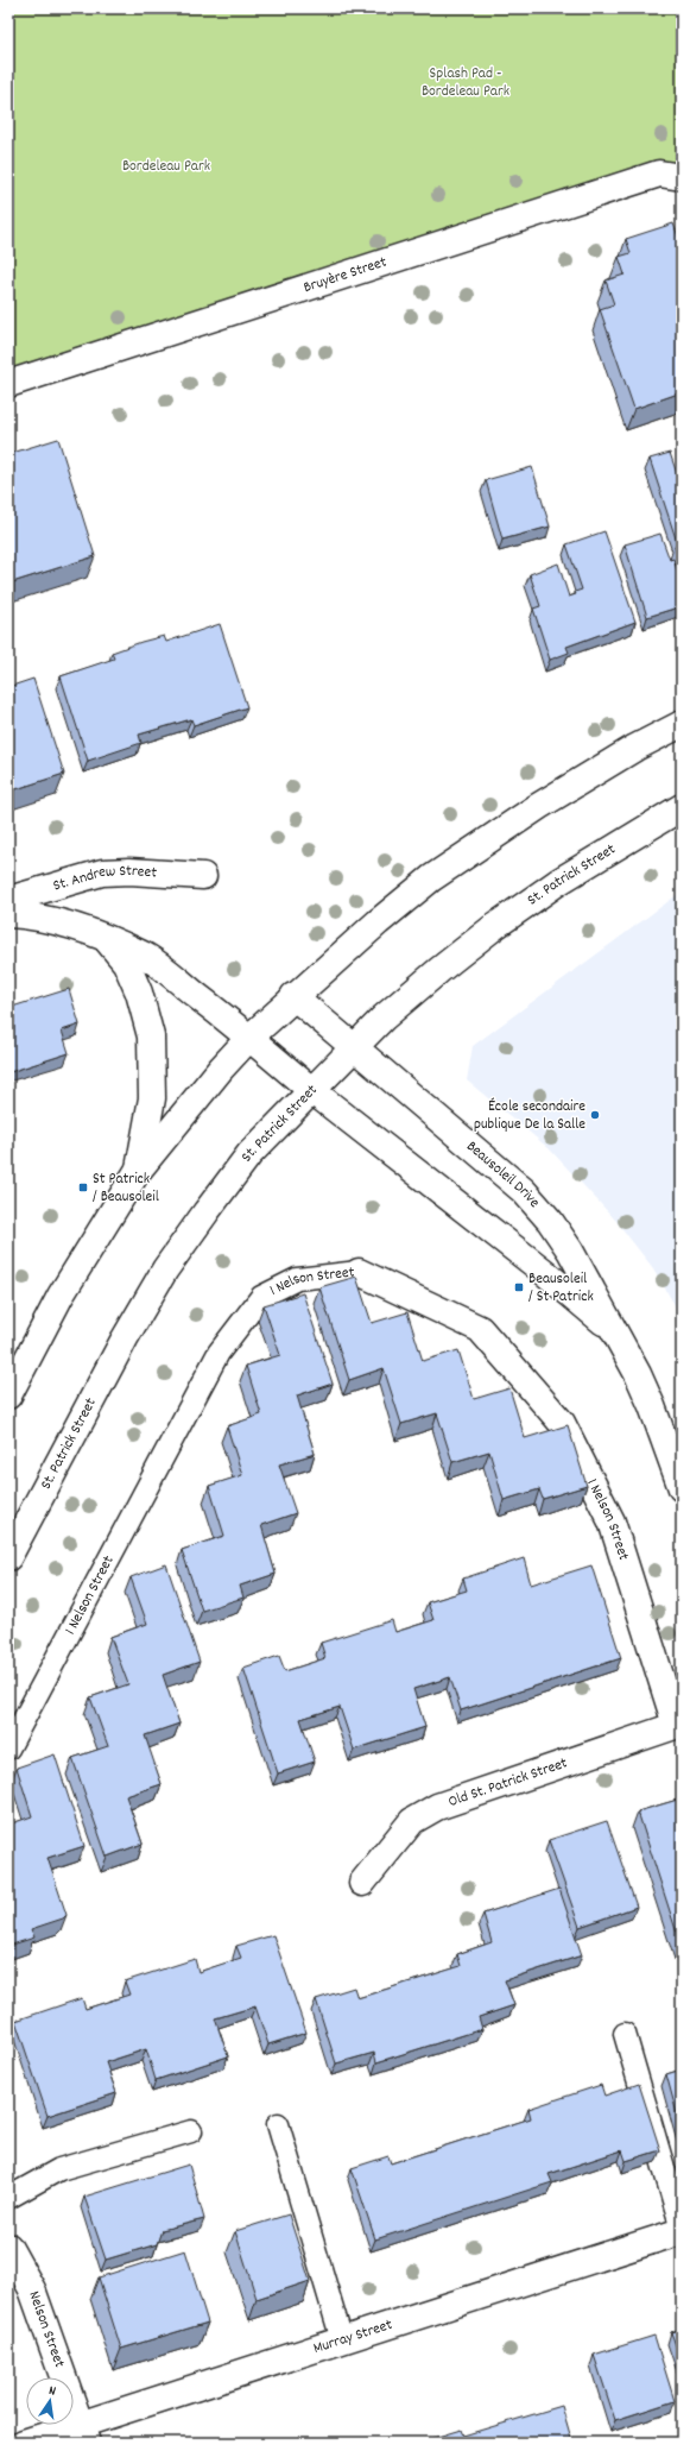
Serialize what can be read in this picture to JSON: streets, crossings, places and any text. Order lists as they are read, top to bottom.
{
  "streets": {
    "street": [
      "Bruyère Street",
      "St. Patrick Street",
      "St. Andrew Street",
      "Beausoleil Drive",
      "1 Nelson Street",
      "Old St. Patrick Street",
      "Nelson Street",
      "Murray Street"
    ]
  },
  "crossings": [
    ["St. Patrick Street", "Beausoleil Drive"],
    ["1 Nelson Street", "Old St. Patrick Street"],
    ["Nelson Street", "Murray Street"]
  ],
  "parks": ["Splash Pad - Bordeleau Park", "Bordeleau Park"],
  "places": {
    "other": ["École secondaire publique De la Salle"],
    "transit": ["St Patrick / Beausoleil", "Beausoleil / St Patrick"]
  },
  "north": "top"
}
